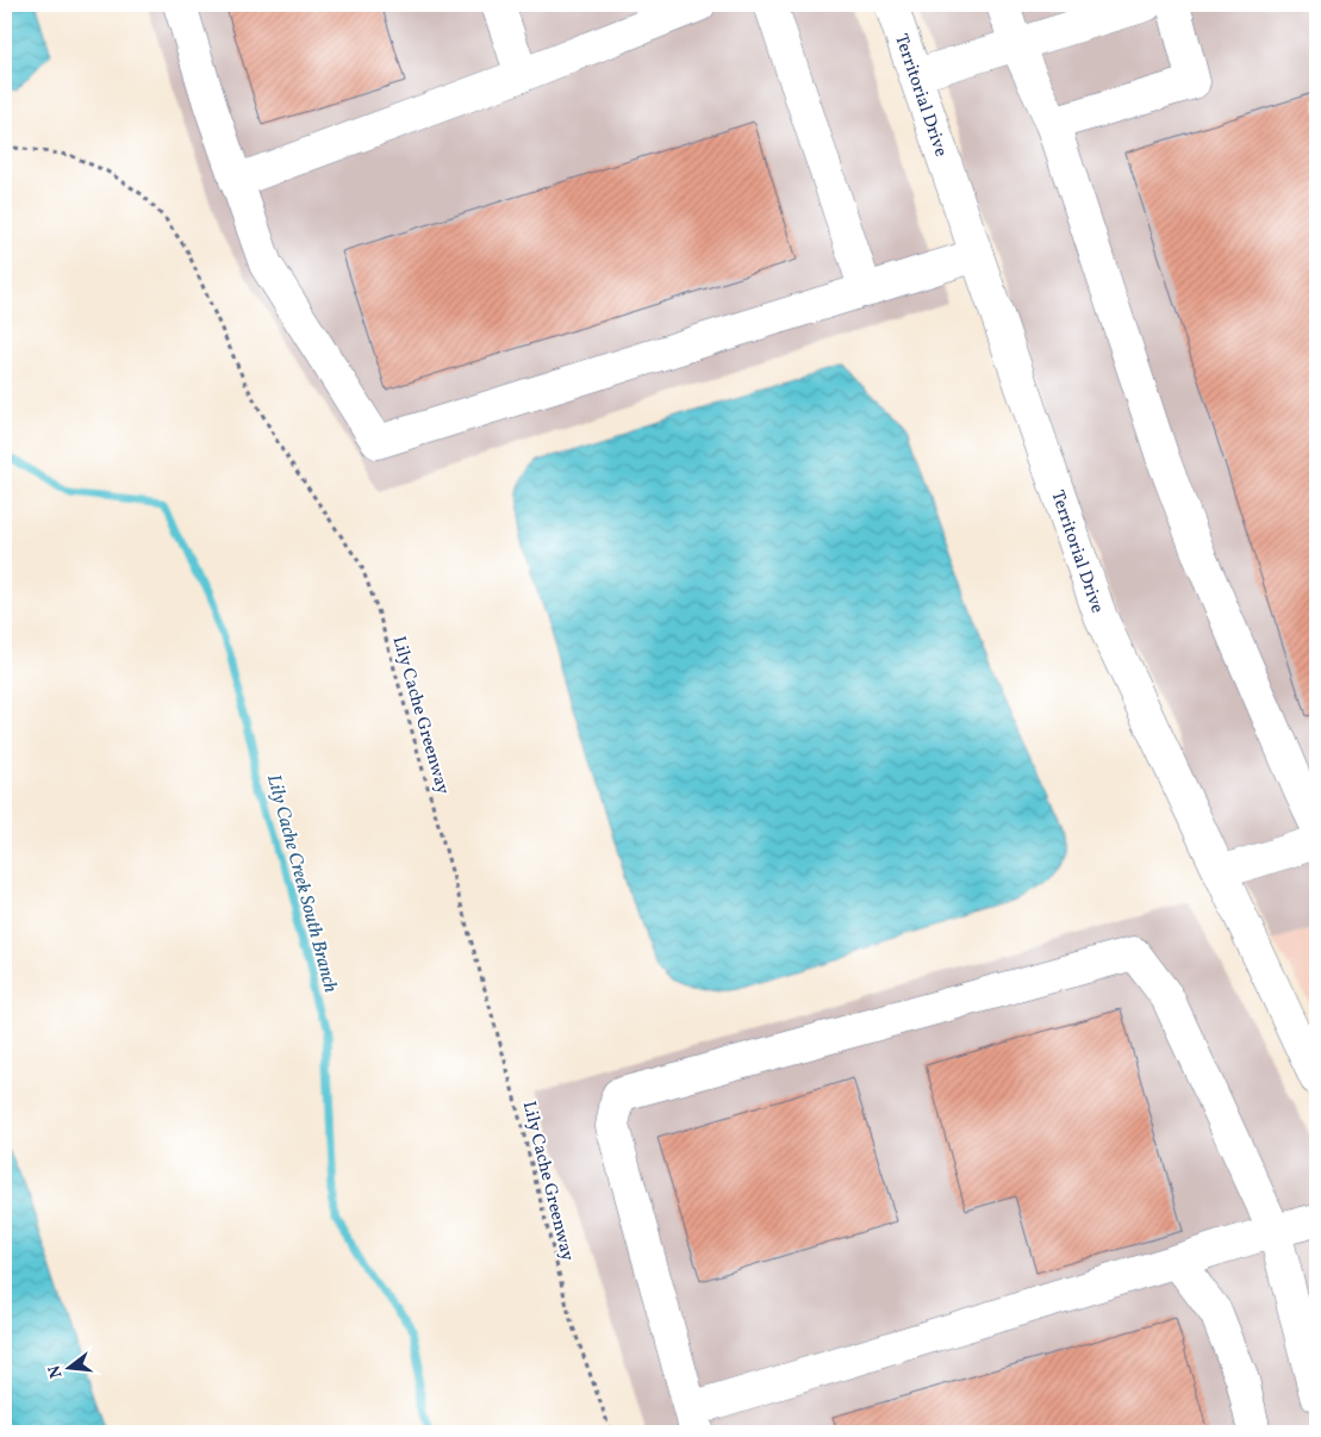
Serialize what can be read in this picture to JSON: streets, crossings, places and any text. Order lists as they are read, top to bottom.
{
  "streets": {
    "street": ["Territorial Drive"],
    "path": ["Lily Cache Greenway"]
  },
  "water": ["Lily Cache Creek South Branch"],
  "north": "left"
}
